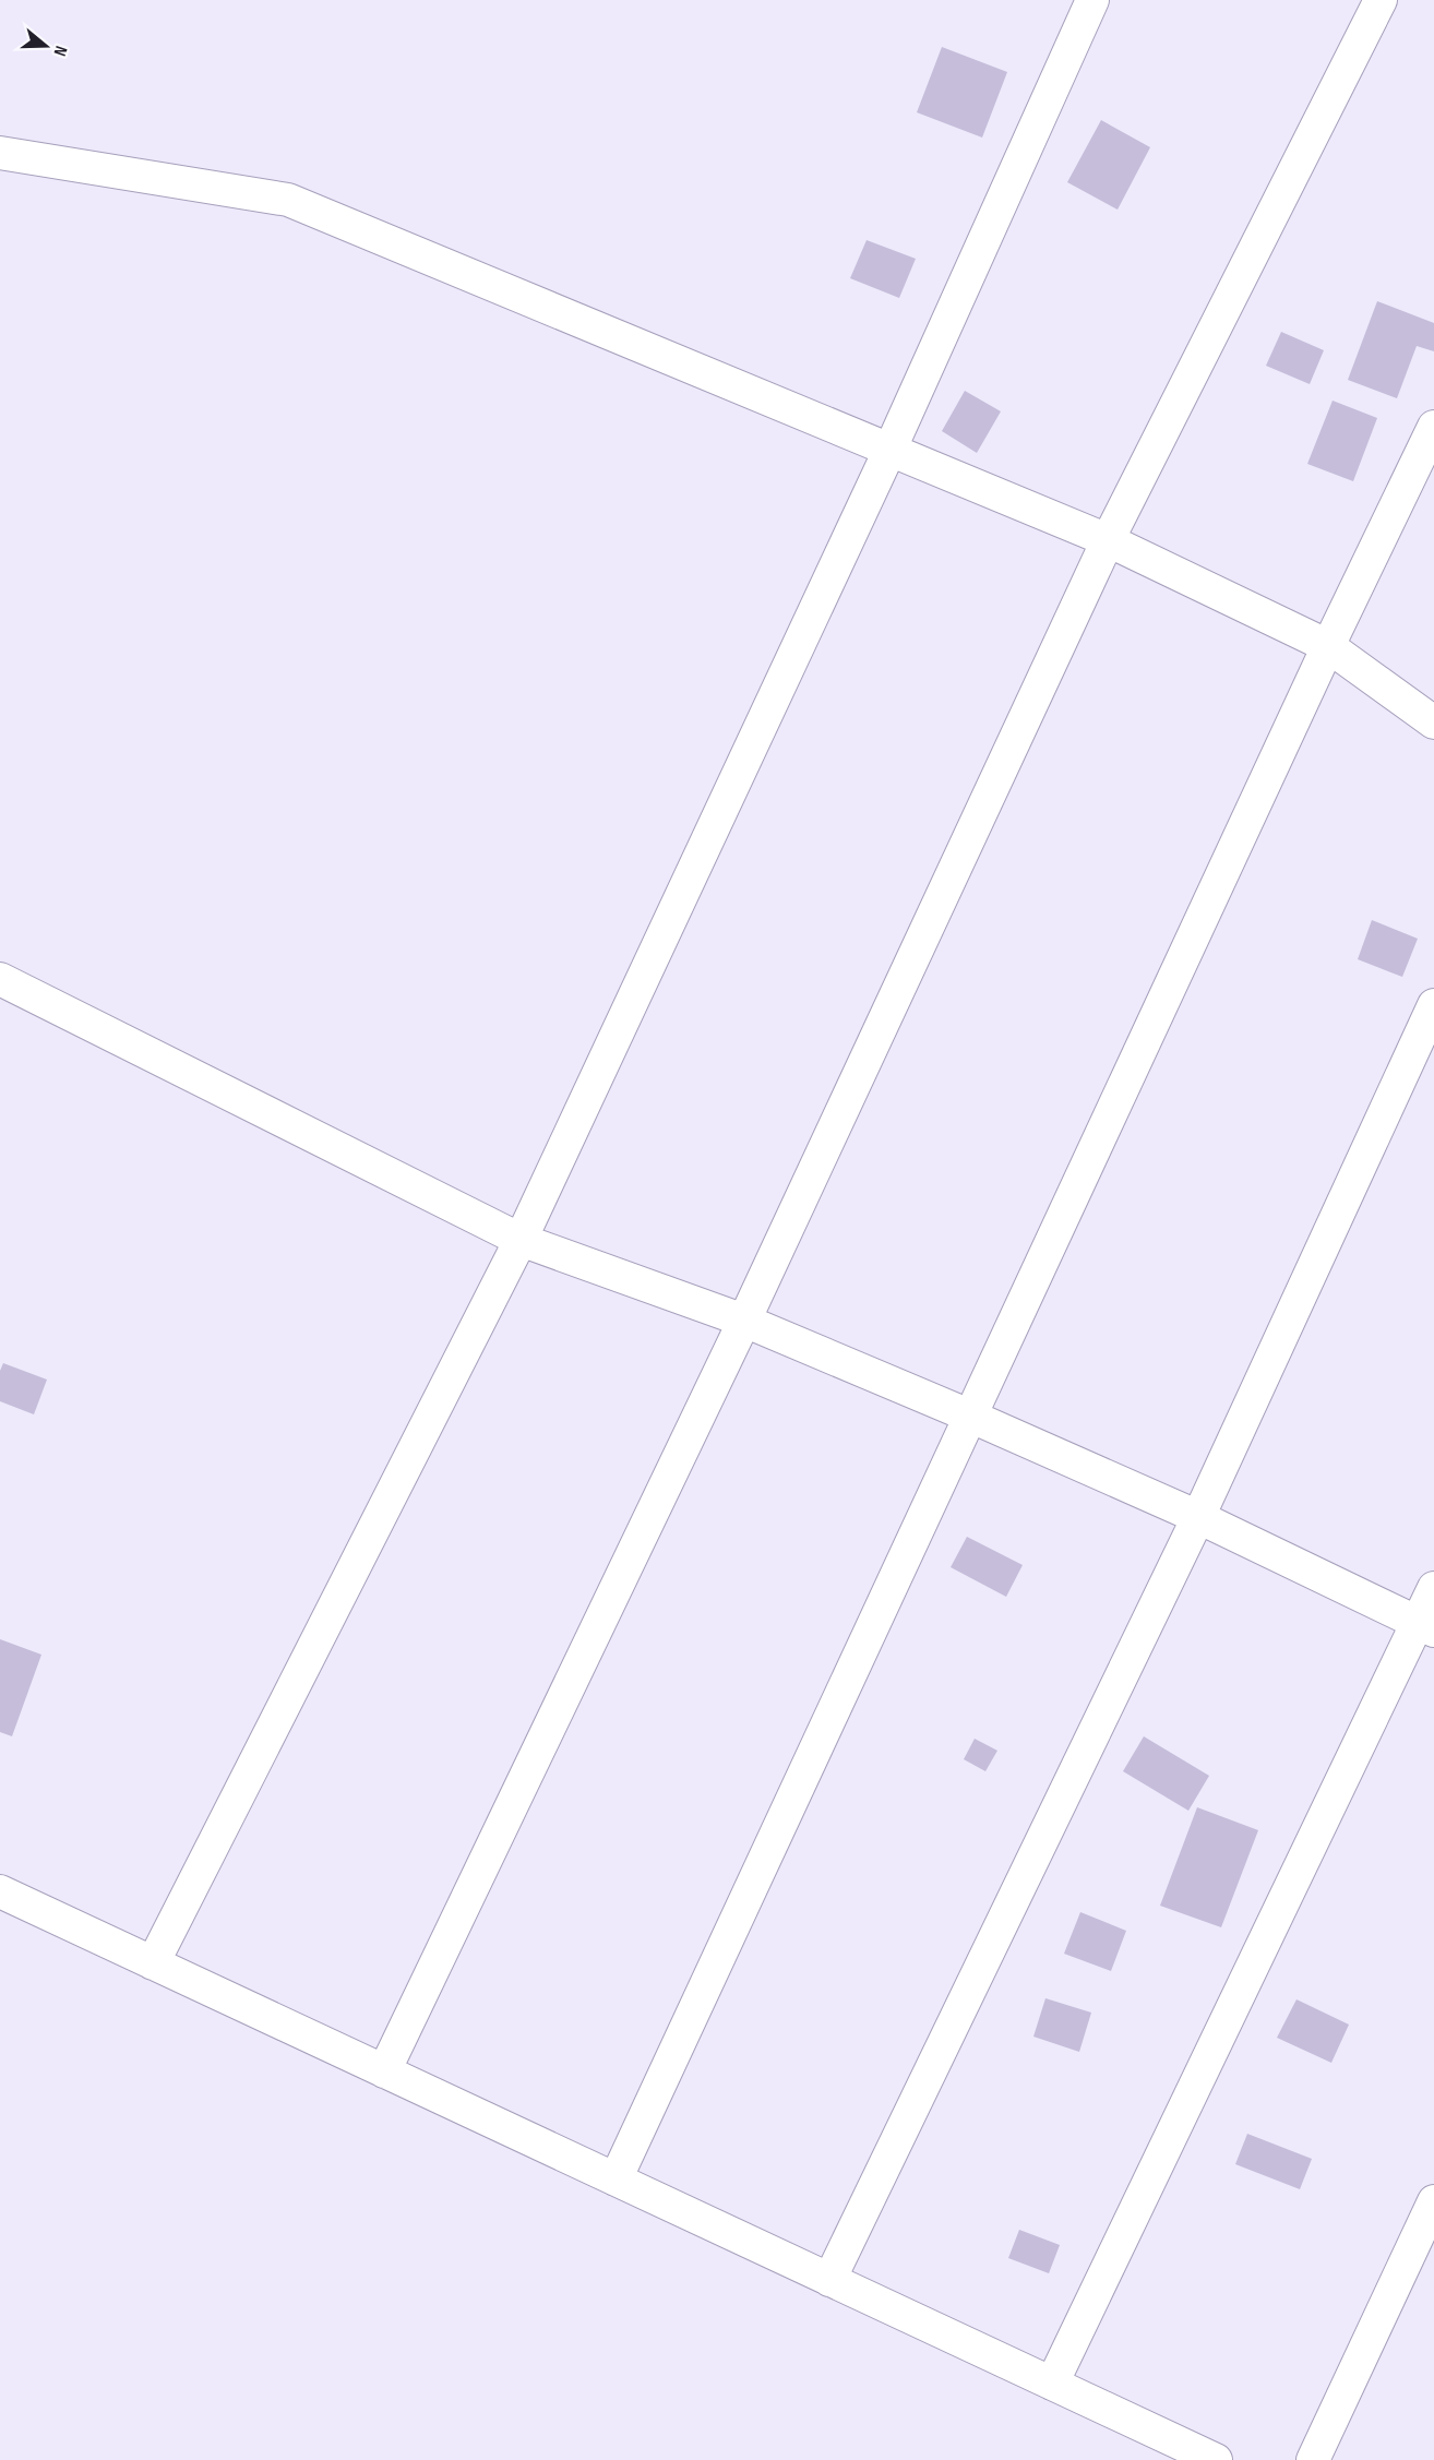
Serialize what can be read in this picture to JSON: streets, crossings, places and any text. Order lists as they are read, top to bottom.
{
  "north": "right"
}
